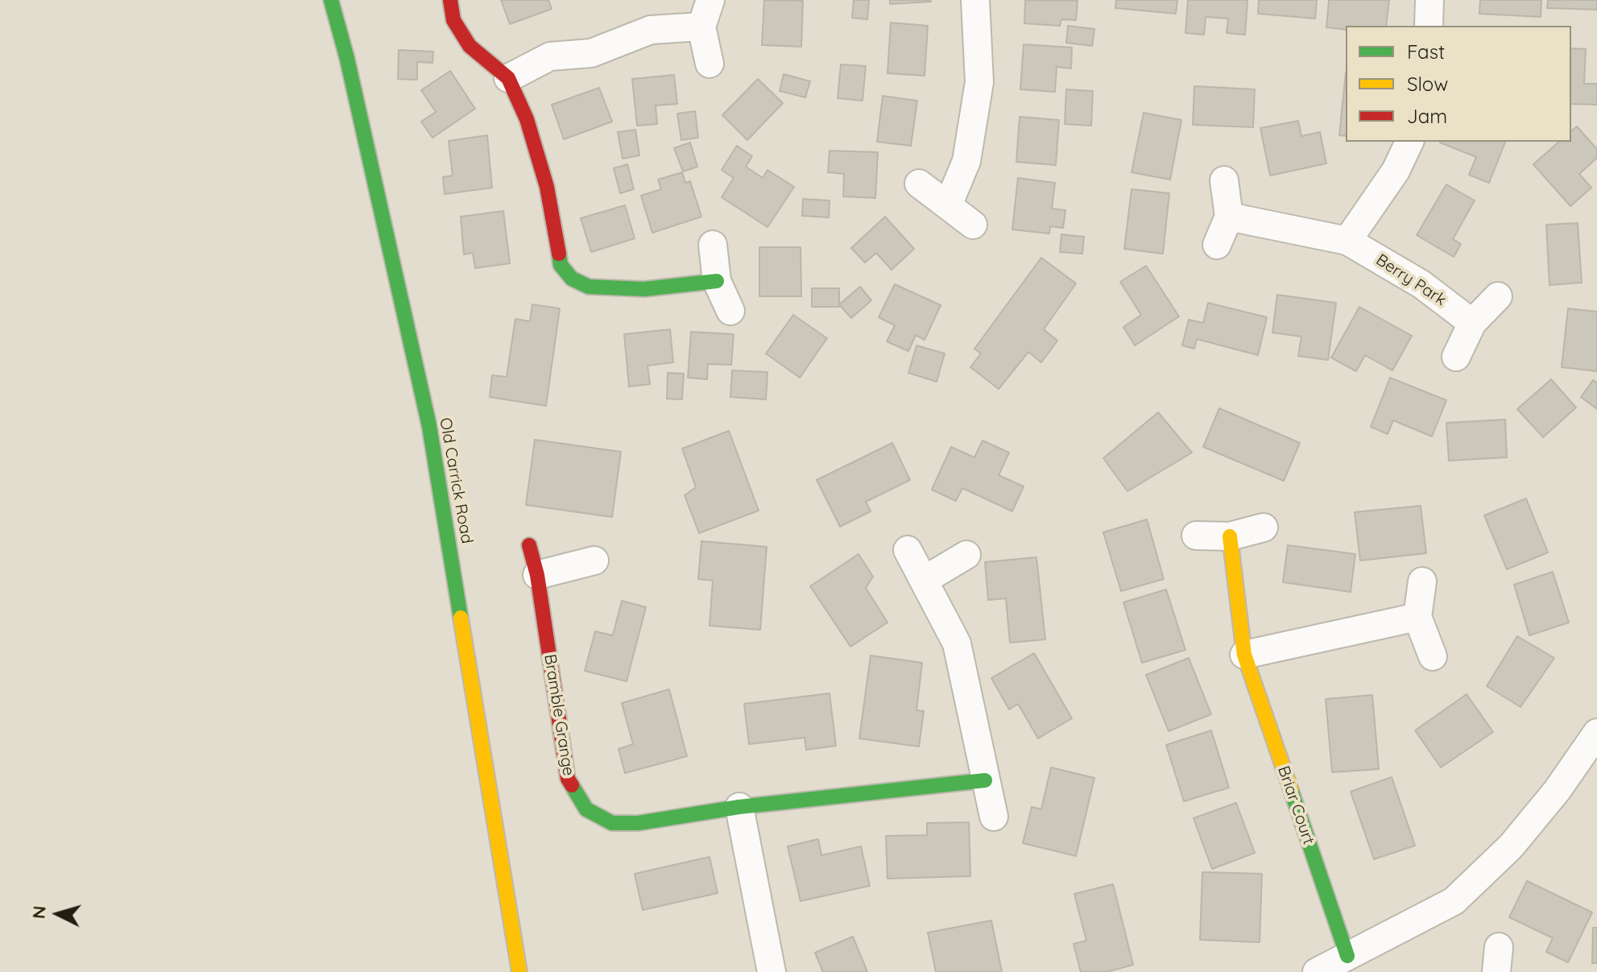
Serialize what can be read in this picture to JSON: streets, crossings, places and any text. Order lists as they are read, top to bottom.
{
  "streets": {
    "street": [
      "Berry Park",
      "Old Carrick Road",
      "Bramble Grange",
      "Briar Court"
    ]
  },
  "legend": ["Fast", "Slow", "Jam"],
  "north": "left"
}
